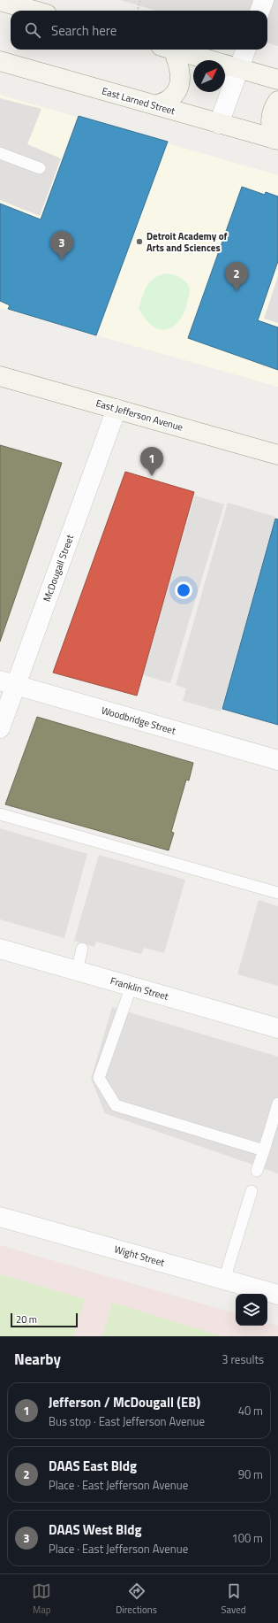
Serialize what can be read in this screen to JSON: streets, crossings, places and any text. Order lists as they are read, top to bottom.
{
  "streets": {
    "street": [
      "East Larned Street",
      "East Jefferson Avenue",
      "McDougall Street",
      "Woodbridge Street",
      "Franklin Street",
      "Wight Street"
    ]
  },
  "crossings": [
    ["East Jefferson Avenue", "McDougall Street"],
    ["McDougall Street", "Woodbridge Street"]
  ],
  "places": ["Detroit Academy of Arts and Sciences"],
  "scale_bar": "20 m",
  "north": "top right",
  "page": {
    "search": "Search here",
    "pins": ["3", "2", "1"],
    "scale": "20 m",
    "heading": ["Nearby", "3 results"],
    "list": [
      {
        "mark": "1",
        "name": "Jefferson / McDougall (EB)",
        "note": "Bus stop · East Jefferson Avenue",
        "value": "40 m"
      },
      {
        "mark": "2",
        "name": "DAAS East Bldg",
        "note": "Place · East Jefferson Avenue",
        "value": "90 m"
      },
      {
        "mark": "3",
        "name": "DAAS West Bldg",
        "note": "Place · East Jefferson Avenue",
        "value": "100 m"
      }
    ],
    "nav": ["Map", "Directions", "Saved"]
  }
}
